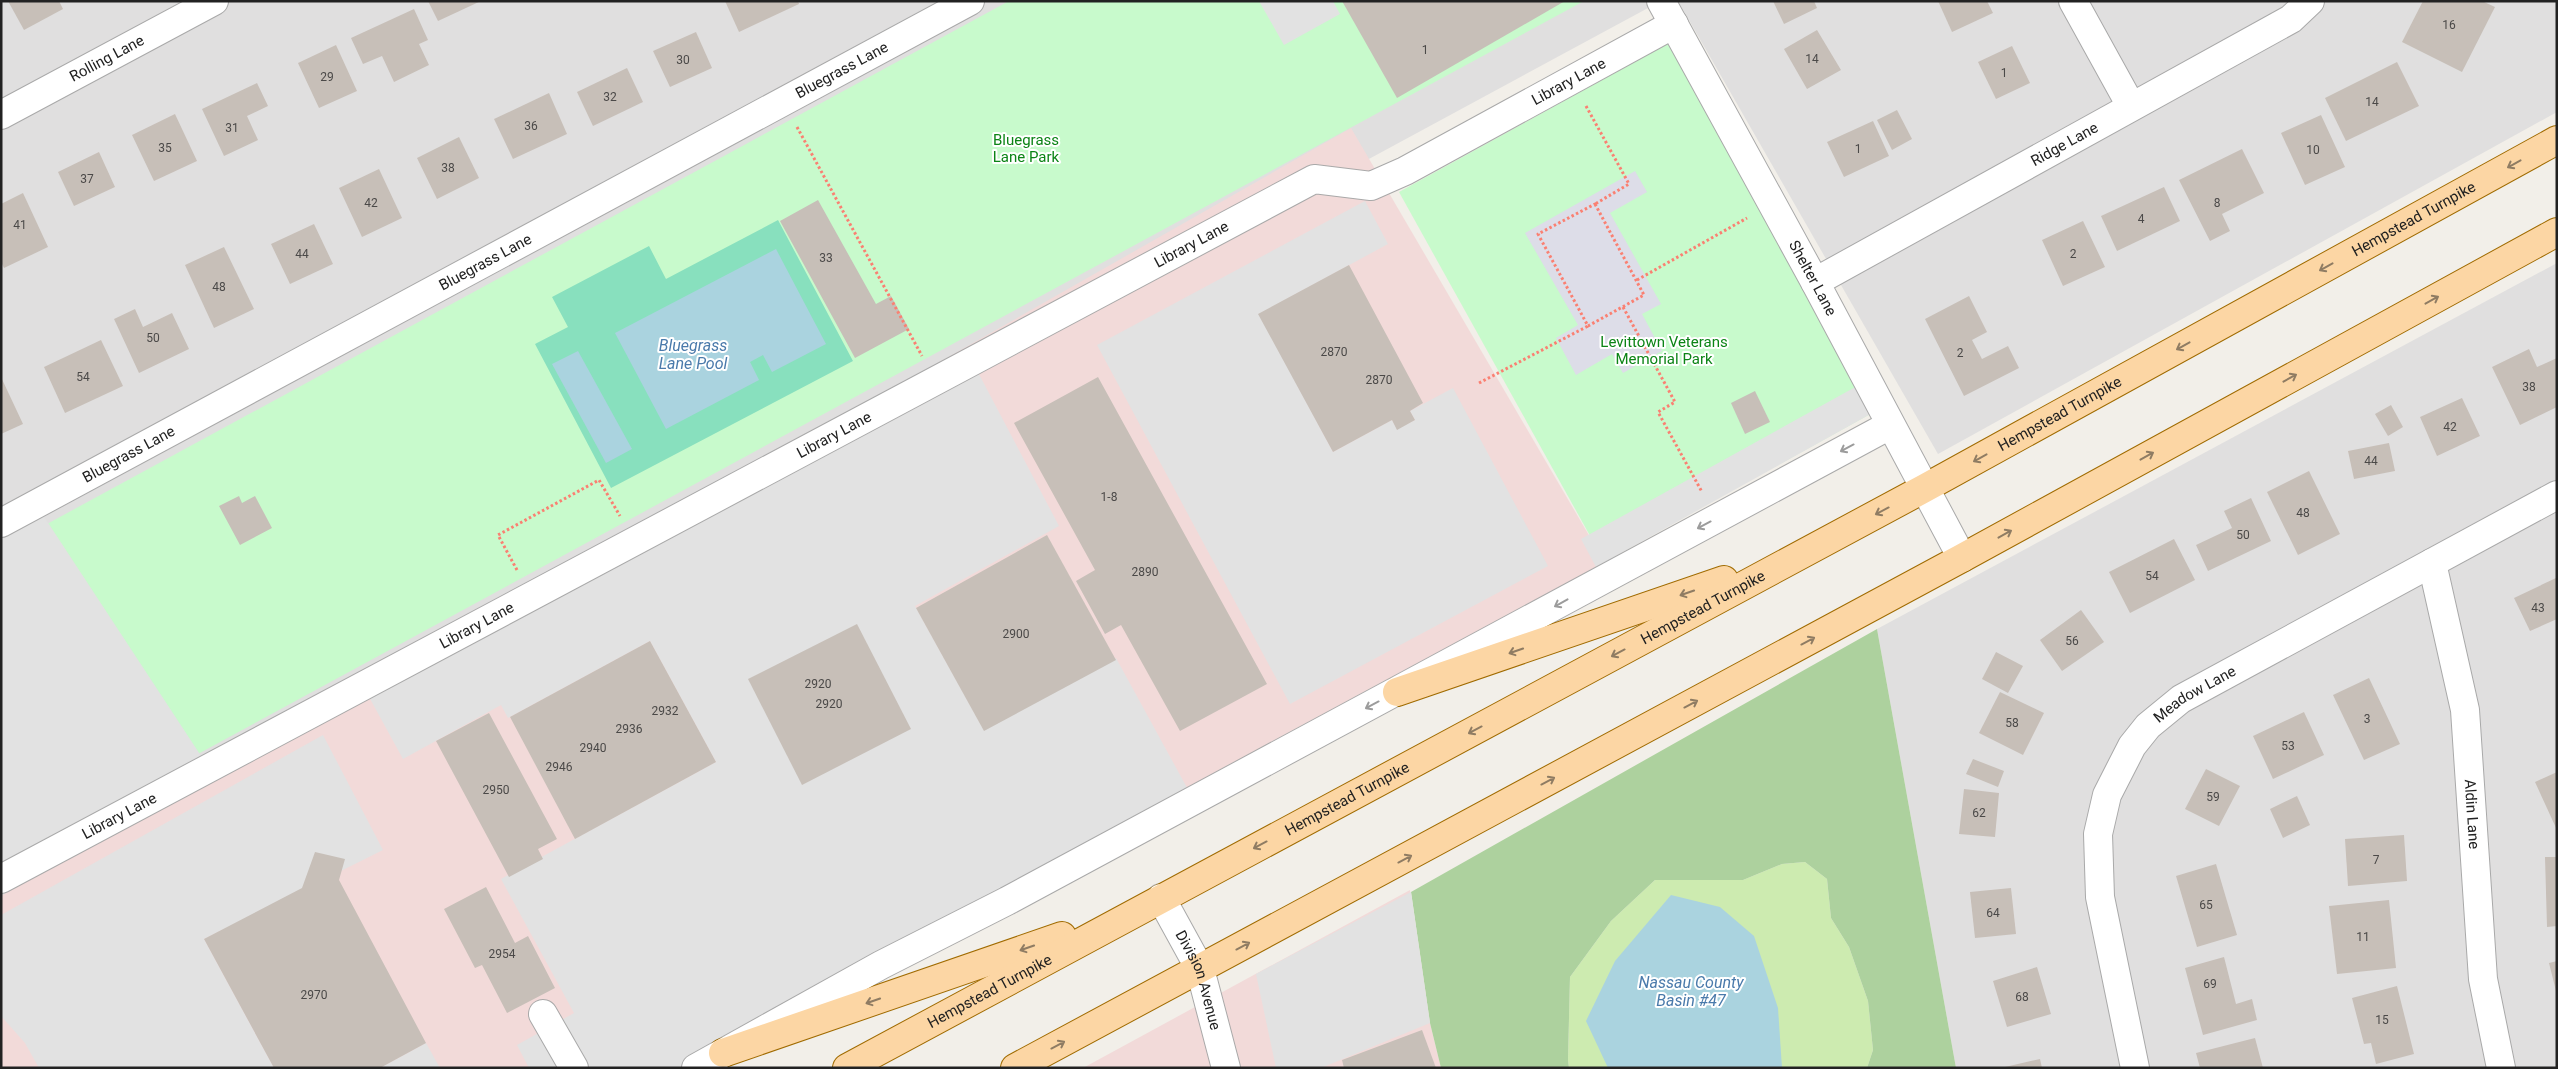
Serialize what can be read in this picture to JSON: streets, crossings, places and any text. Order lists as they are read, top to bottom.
{
  "streets": {
    "main road": ["Hempstead Turnpike"],
    "street": [
      "Rolling Lane",
      "Bluegrass Lane",
      "Library Lane",
      "Ridge Lane",
      "Shelter Lane",
      "Meadow Lane",
      "Aldin Lane",
      "Division Avenue"
    ]
  },
  "crossings": [
    ["Library Lane", "Shelter Lane"],
    ["Ridge Lane", "Shelter Lane"],
    ["Hempstead Turnpike", "Shelter Lane"],
    ["Hempstead Turnpike", "Division Avenue"],
    ["Meadow Lane", "Aldin Lane"]
  ],
  "water": ["Bluegrass Lane Pool", "Nassau County Basin #47"],
  "parks": ["Bluegrass Lane Park", "Levittown Veterans Memorial Park"],
  "house_numbers": [
    "16",
    "1",
    "14",
    "30",
    "1",
    "29",
    "32",
    "14",
    "36",
    "31",
    "35",
    "1",
    "10",
    "38",
    "37",
    "42",
    "8",
    "4",
    "41",
    "44",
    "2",
    "33",
    "48",
    "50",
    "2870",
    "2",
    "54",
    "2870",
    "38",
    "42",
    "44",
    "1-8",
    "48",
    "50",
    "2890",
    "54",
    "43",
    "2900",
    "56",
    "2920",
    "2920",
    "2932",
    "3",
    "58",
    "2936",
    "53",
    "2940",
    "2946",
    "2950",
    "59",
    "62",
    "7",
    "65",
    "64",
    "11",
    "2954",
    "69",
    "2970",
    "68",
    "15"
  ]
}
